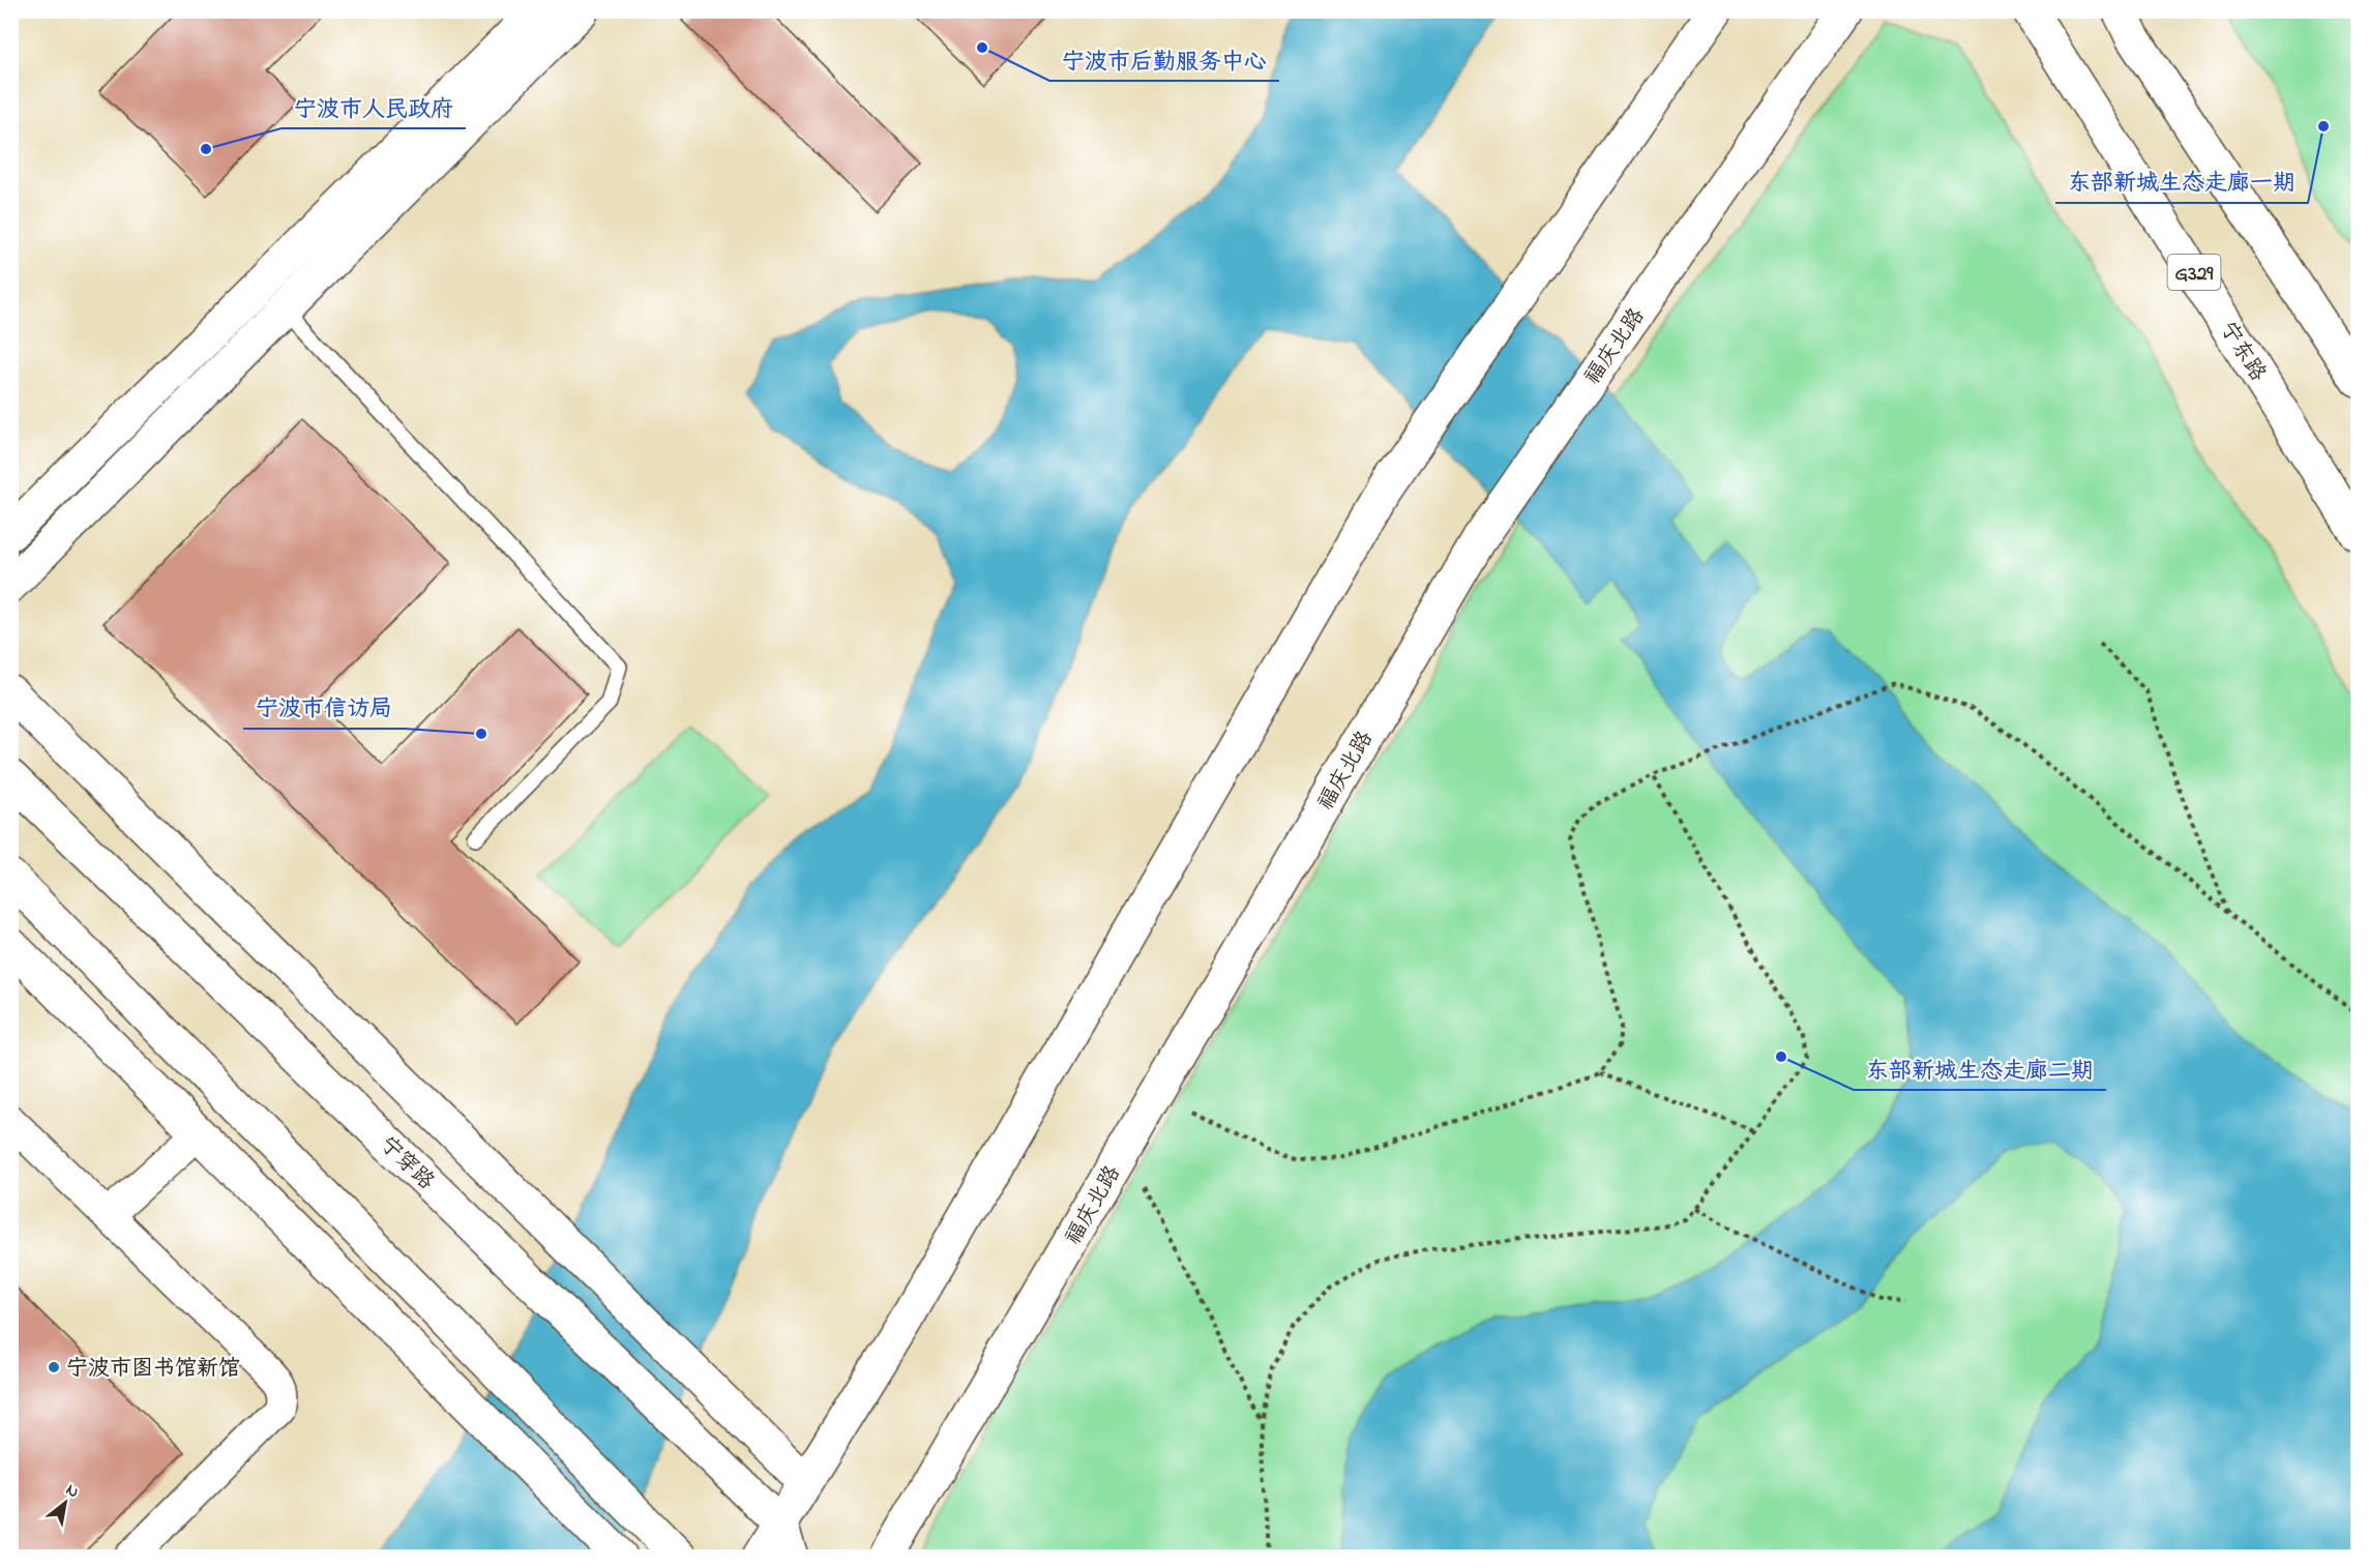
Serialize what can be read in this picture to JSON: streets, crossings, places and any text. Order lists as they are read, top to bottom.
{
  "streets": {
    "main road": [
      "G329",
      "福庆北路",
      "宁东路",
      "宁穿路"
    ]
  },
  "places": [
    "宁波市后勤服务中心",
    "东部新城生态走廊一期",
    "宁波市人民政府",
    "宁波市信访局",
    "东部新城生态走廊二期",
    "宁波市图书馆新馆"
  ],
  "north": "top right"
}
